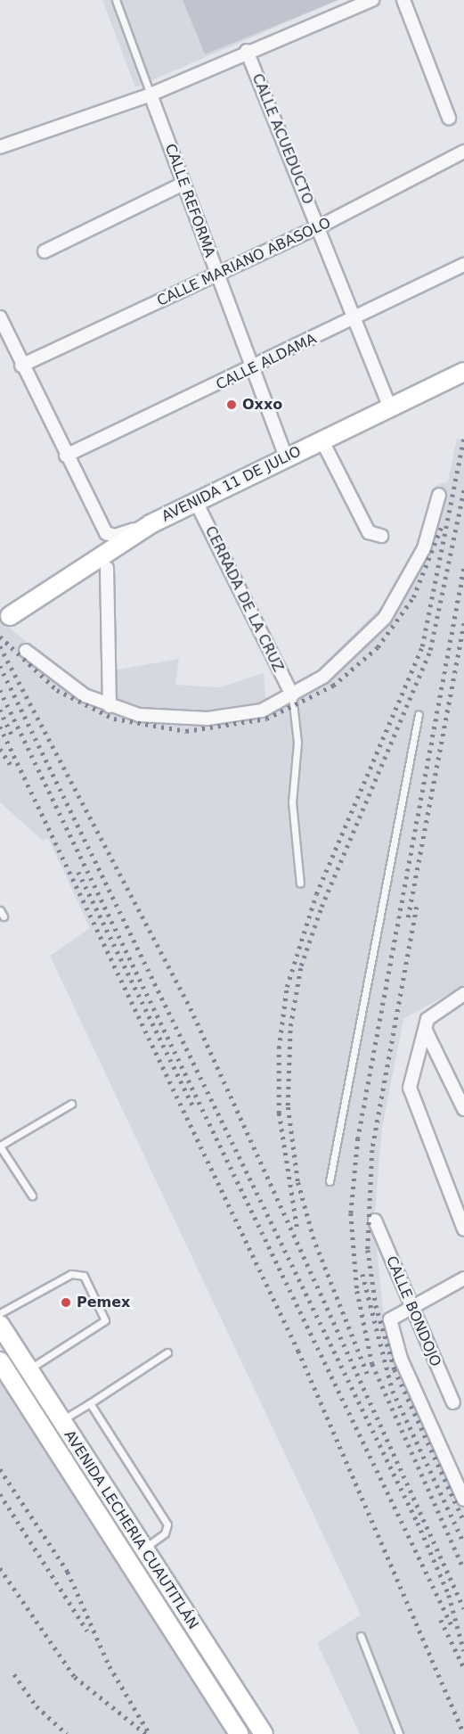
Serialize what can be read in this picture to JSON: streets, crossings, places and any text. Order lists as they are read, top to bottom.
{
  "streets": {
    "main road": ["AVENIDA 11 DE JULIO", "AVENIDA LECHERIA CUAUTITLÁN"],
    "street": [
      "CALLE ACUEDUCTO",
      "CALLE REFORMA",
      "CALLE MARIANO ABASOLO",
      "CALLE ALDAMA",
      "CERRADA DE LA CRUZ",
      "CALLE BONDOJO"
    ]
  },
  "crossings": [
    ["CALLE ACUEDUCTO", "CALLE MARIANO ABASOLO"],
    ["CALLE ACUEDUCTO", "CALLE ALDAMA"],
    ["CALLE ACUEDUCTO", "AVENIDA 11 DE JULIO"],
    ["CALLE REFORMA", "CALLE MARIANO ABASOLO"],
    ["CALLE REFORMA", "CALLE ALDAMA"],
    ["CALLE REFORMA", "AVENIDA 11 DE JULIO"],
    ["AVENIDA 11 DE JULIO", "CERRADA DE LA CRUZ"]
  ],
  "places": ["Oxxo", "Pemex"]
}
